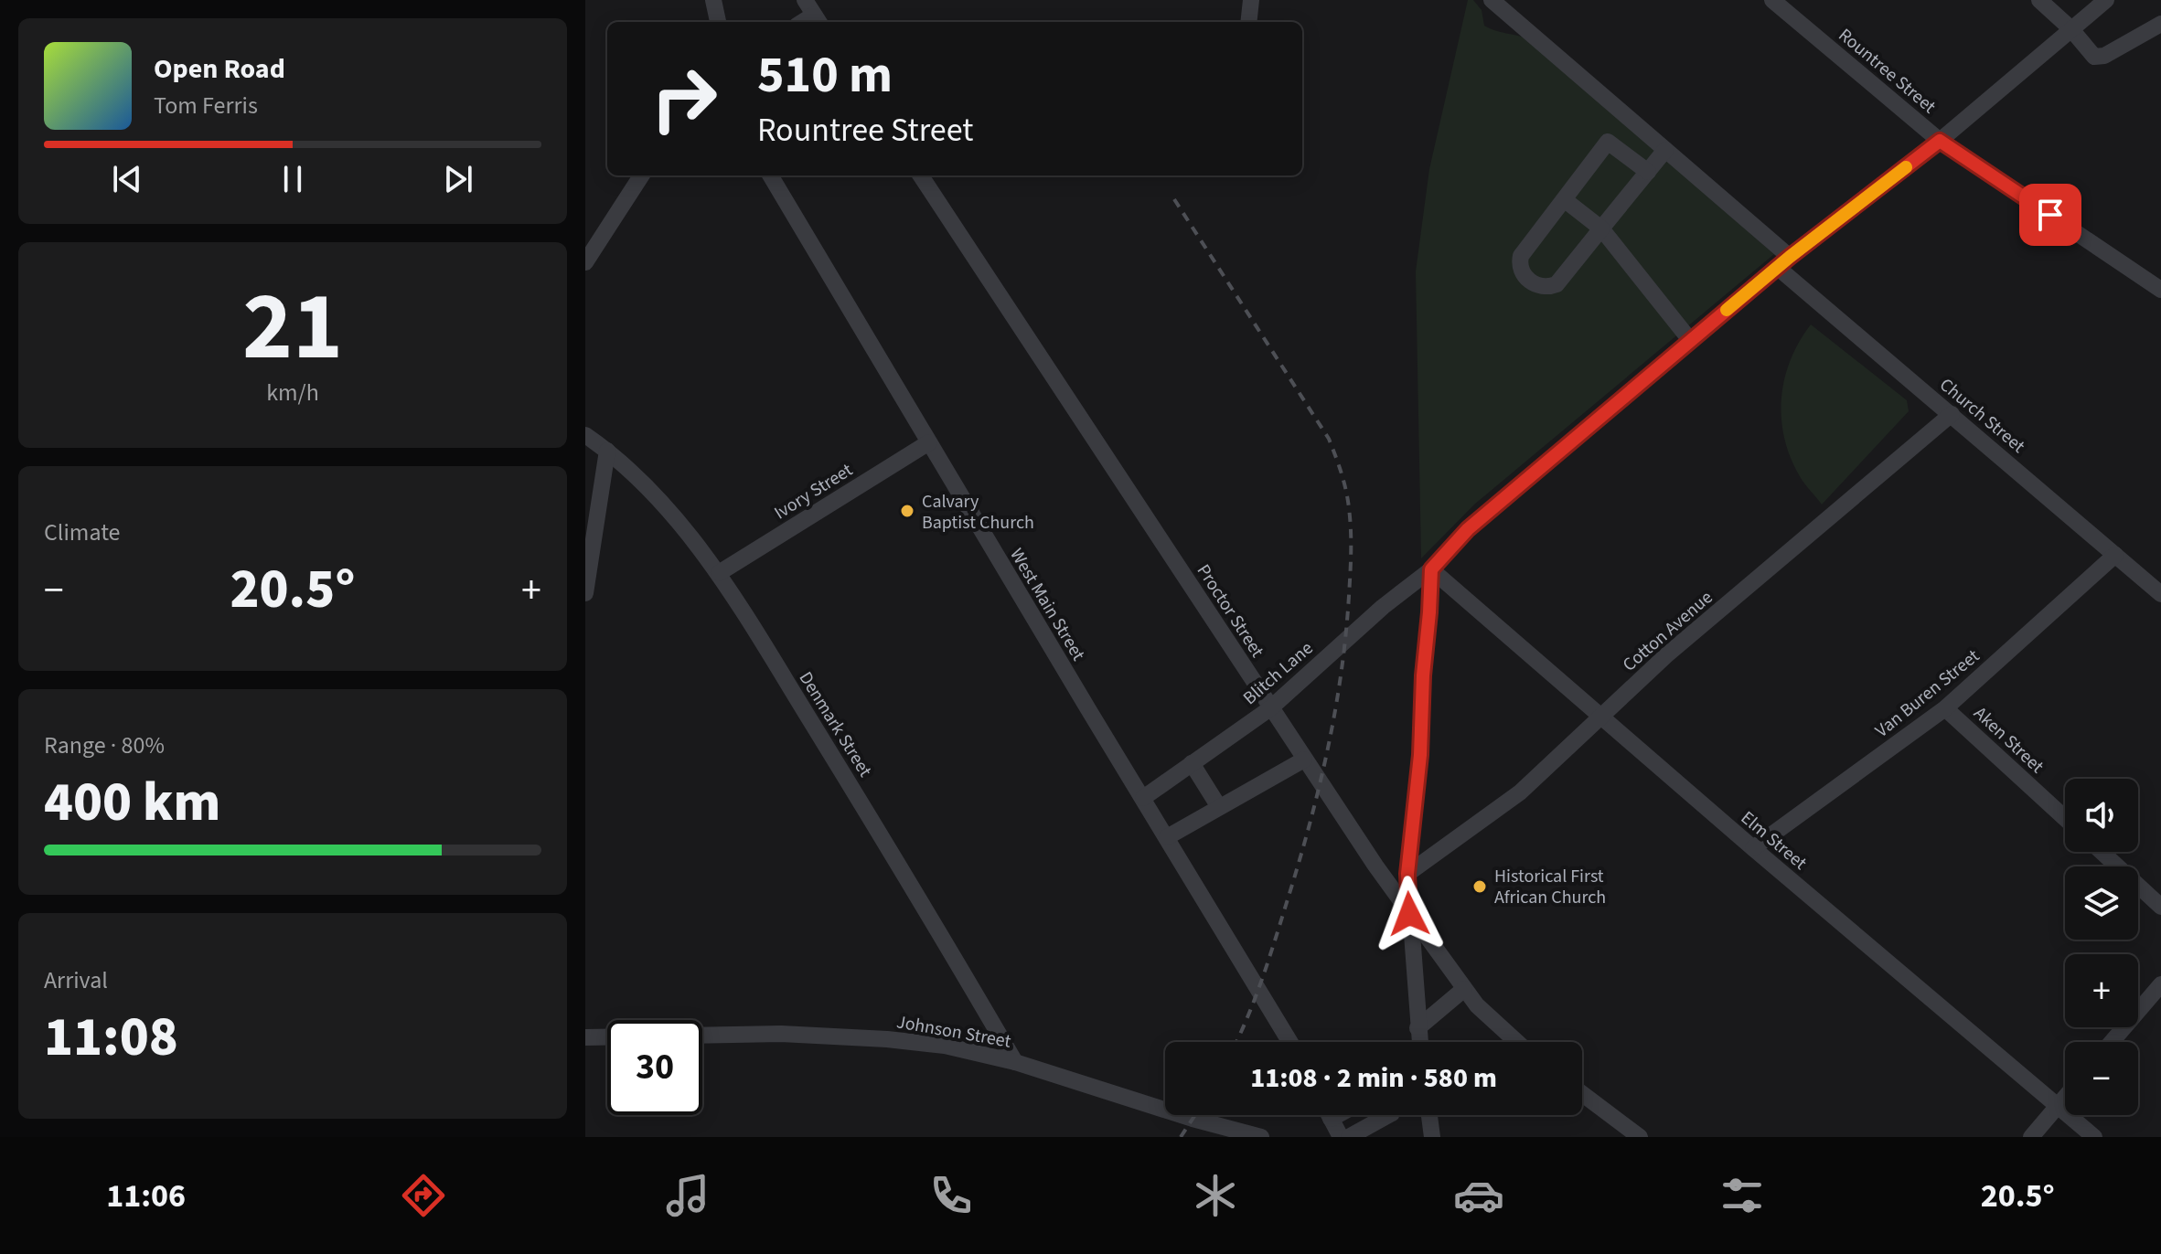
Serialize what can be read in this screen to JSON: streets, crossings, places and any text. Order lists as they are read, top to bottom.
{
  "streets": {
    "street": [
      "Rountree Street",
      "Church Street",
      "Ivory Street",
      "West Main Street",
      "Proctor Street",
      "Cotton Avenue",
      "Blitch Lane",
      "Van Buren Street",
      "Denmark Street",
      "Aken Street",
      "Elm Street",
      "Johnson Street"
    ]
  },
  "crossings": [
    ["Rountree Street", "Blitch Lane"],
    ["Church Street", "Cotton Avenue"],
    ["Church Street", "Blitch Lane"],
    ["Church Street", "Van Buren Street"],
    ["Ivory Street", "West Main Street"],
    ["Ivory Street", "Denmark Street"],
    ["West Main Street", "Blitch Lane"],
    ["Proctor Street", "Blitch Lane"],
    ["Cotton Avenue", "Elm Street"],
    ["Blitch Lane", "Elm Street"],
    ["Van Buren Street", "Aken Street"],
    ["Van Buren Street", "Elm Street"],
    ["Denmark Street", "Johnson Street"]
  ],
  "places": ["Calvary Baptist Church", "Historical First African Church"],
  "page": {
    "turn": ["510 m", "Rountree Street"],
    "song": ["Open Road", "Tom Ferris"],
    "tile": [
      ["21", "km/h"],
      "Climate",
      ["Range · 80%", "400 km"],
      ["Arrival", "11:08"]
    ],
    "heat": ["−", "20.5°", "+"],
    "map_buttons": ["+", "−"],
    "limit": "30",
    "trip": "11:08 · 2 min · 580 m",
    "tabs": ["11:06", "20.5°"]
  }
}
